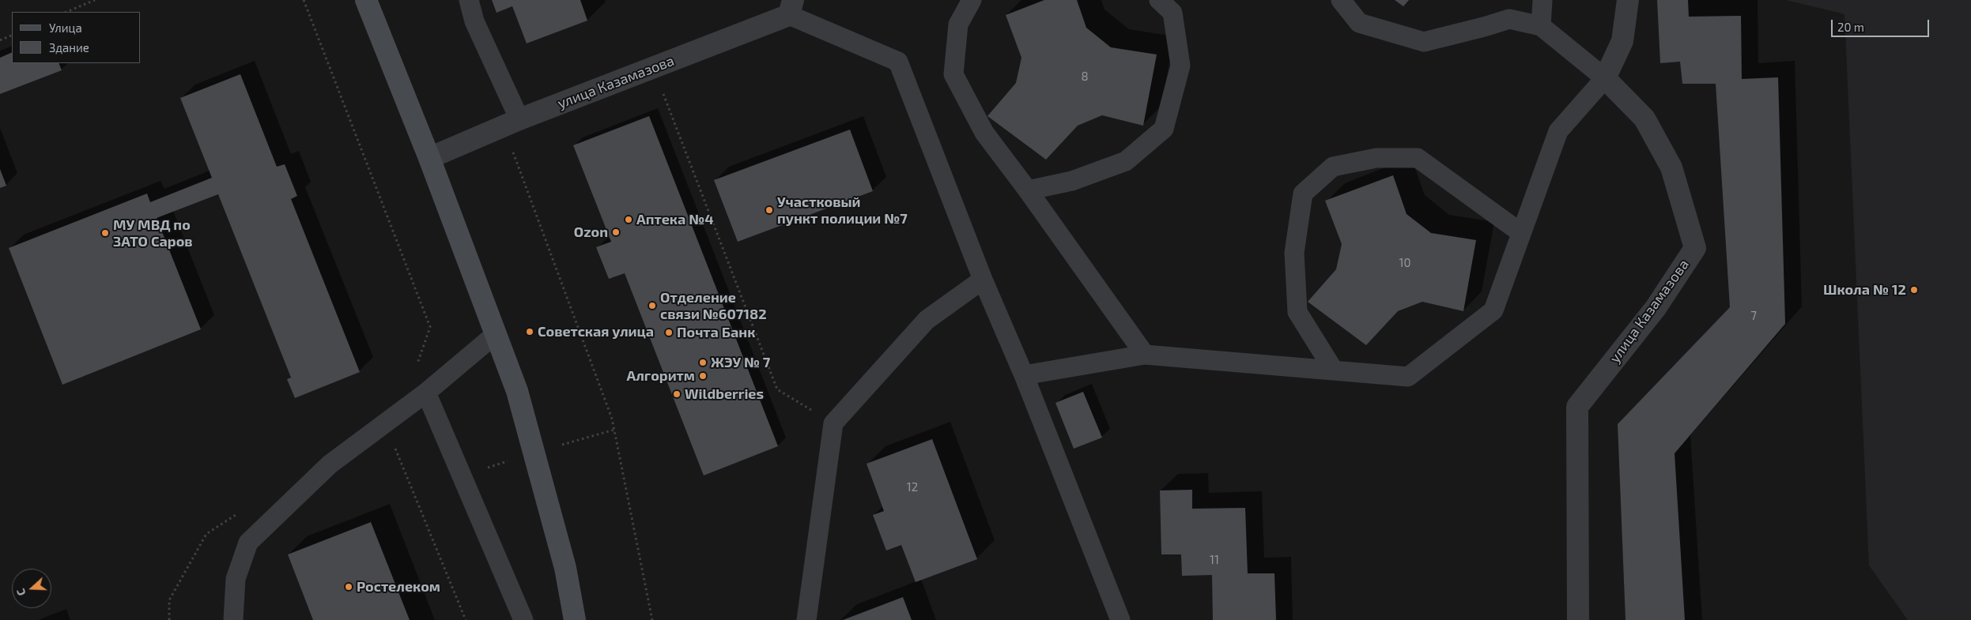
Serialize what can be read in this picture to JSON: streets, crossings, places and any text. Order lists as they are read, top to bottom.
{
  "streets": {
    "street": ["улица Казамазова"]
  },
  "places": [
    "Участковый пункт полиции №7",
    "Аптека №4",
    "Ozon",
    "МУ МВД по ЗАТО Саров",
    "Школа № 12",
    "Отделение связи №607182",
    "Советская улица",
    "Почта Банк",
    "ЖЭУ № 7",
    "Алгоритм",
    "Wildberries",
    "Ростелеком"
  ],
  "house_numbers": [
    "8",
    "10",
    "7",
    "12",
    "11"
  ],
  "legend": ["Улица", "Здание"],
  "scale_bar": "20 m",
  "north": "left"
}
